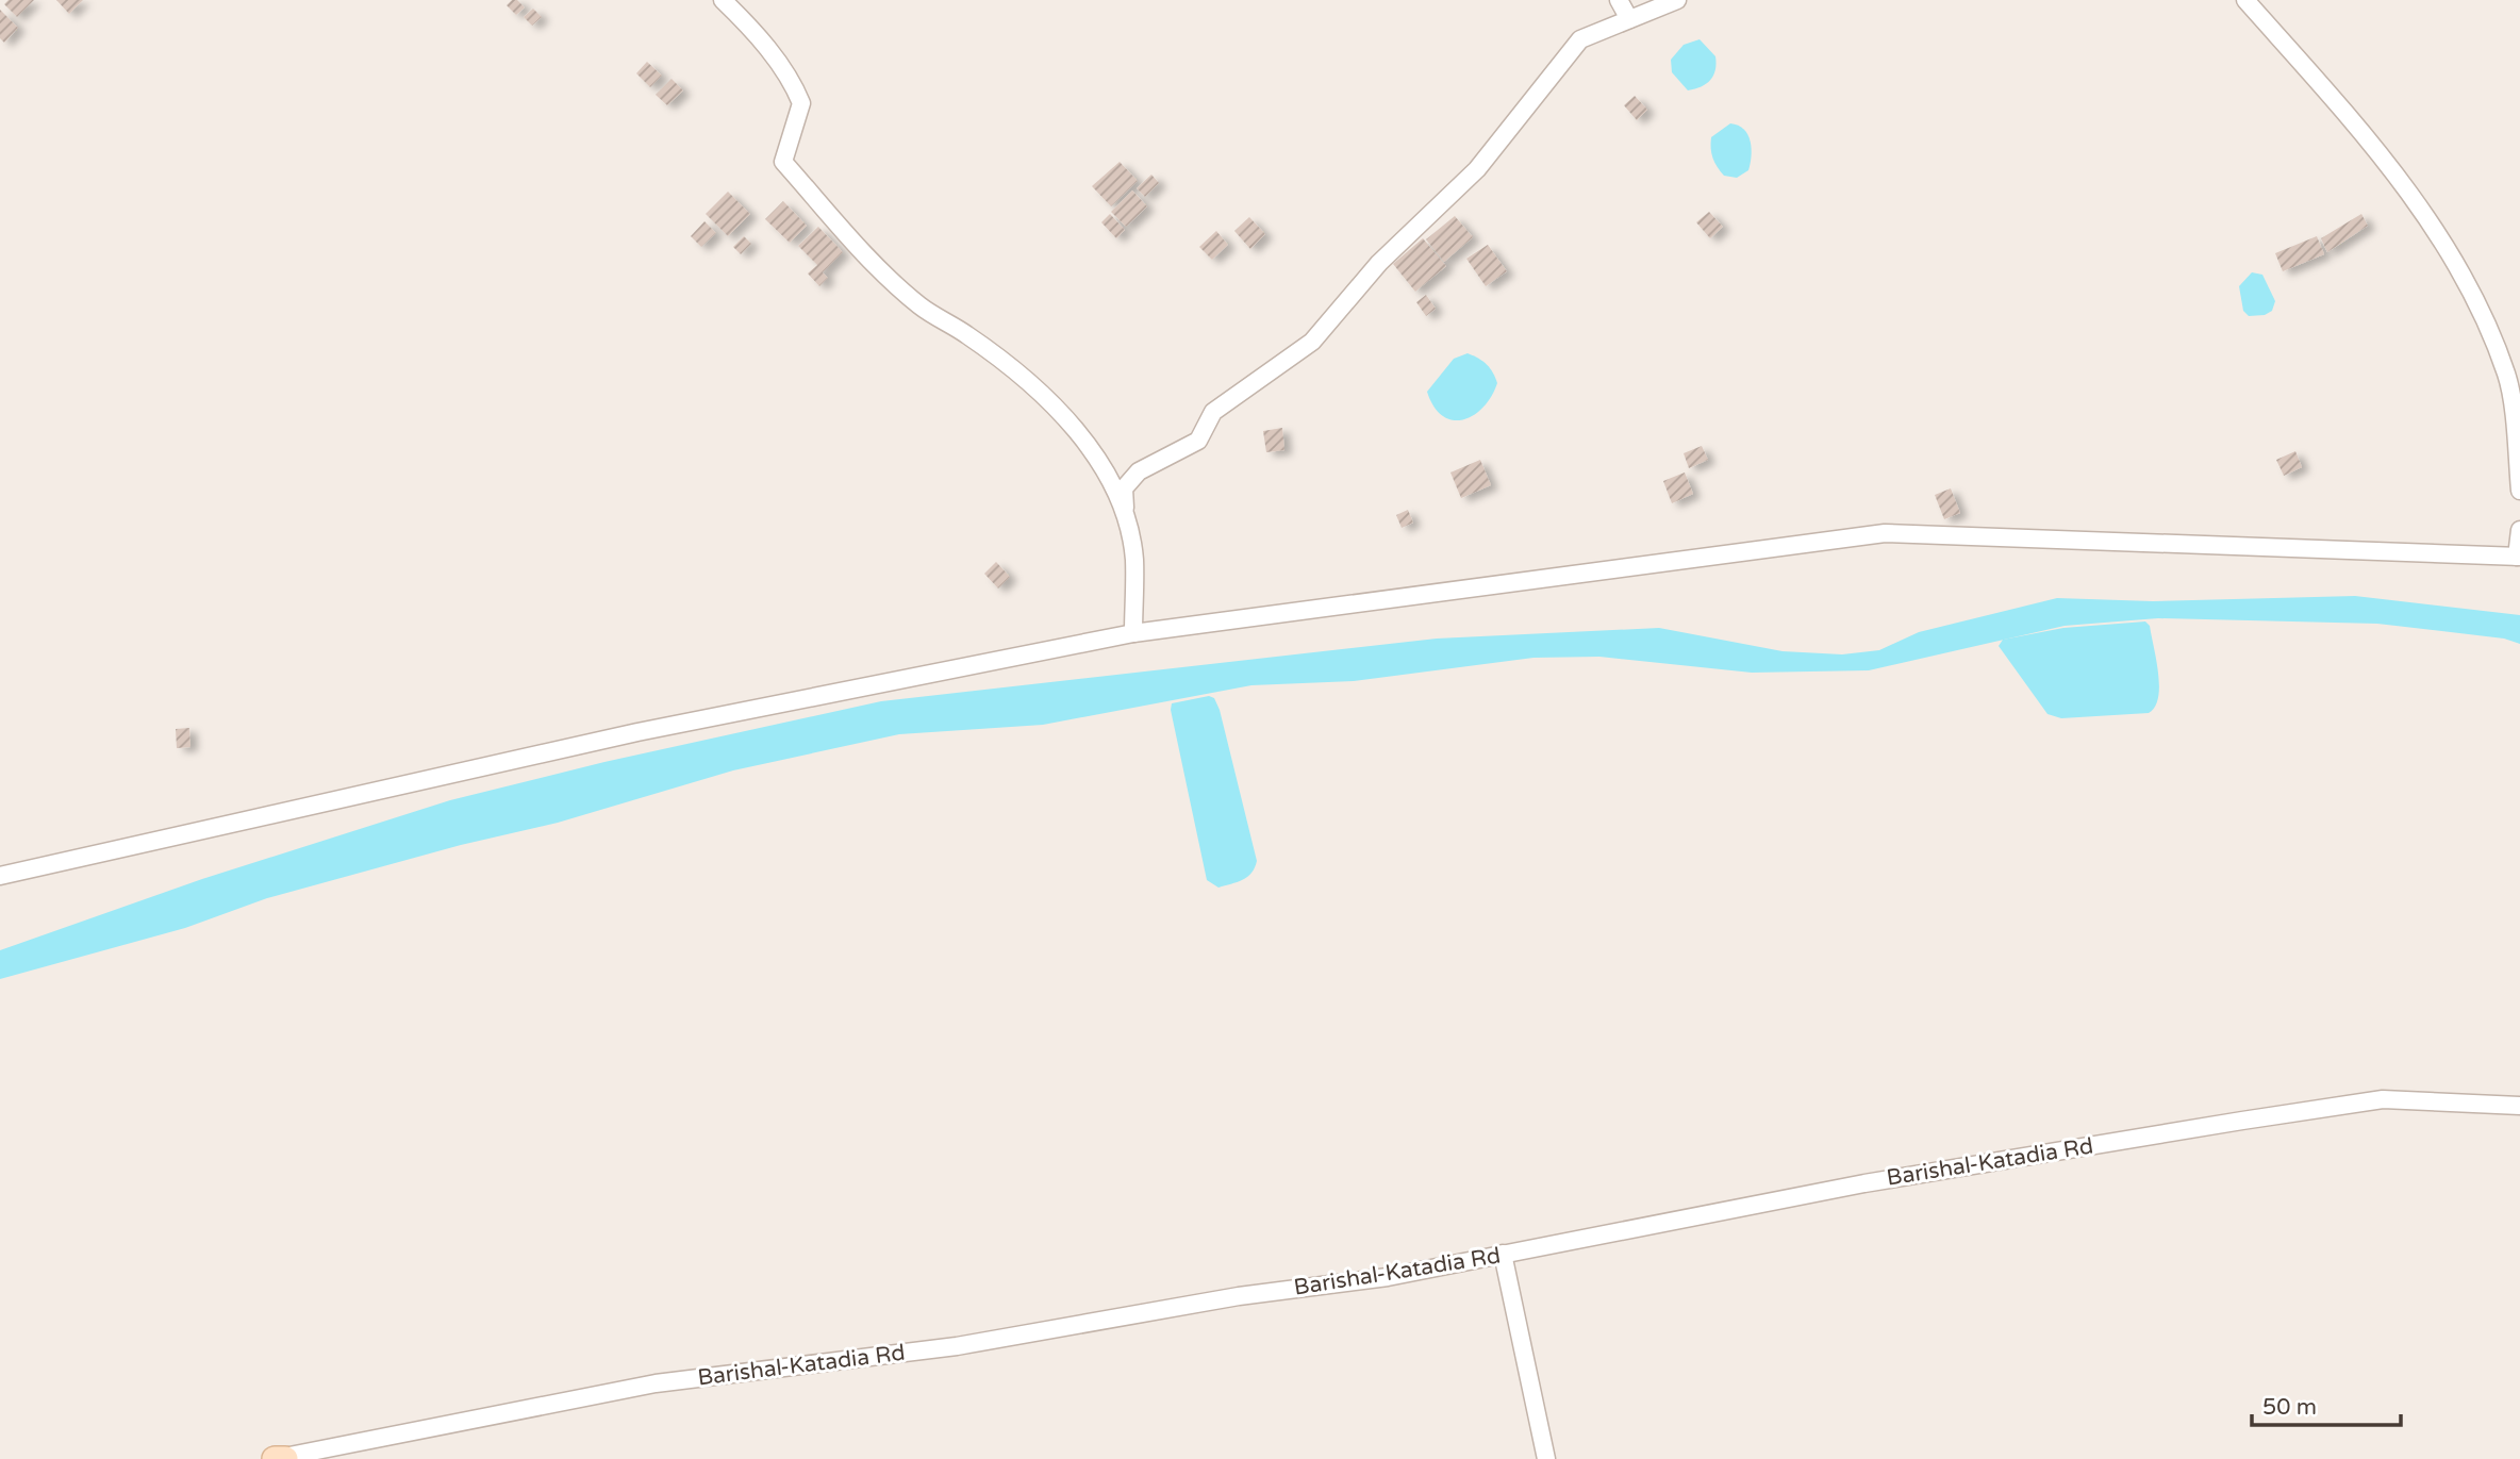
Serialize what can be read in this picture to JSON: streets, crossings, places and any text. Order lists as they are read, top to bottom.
{
  "streets": {
    "street": ["Barishal-Katadia Rd"]
  },
  "scale_bar": "50 m"
}
